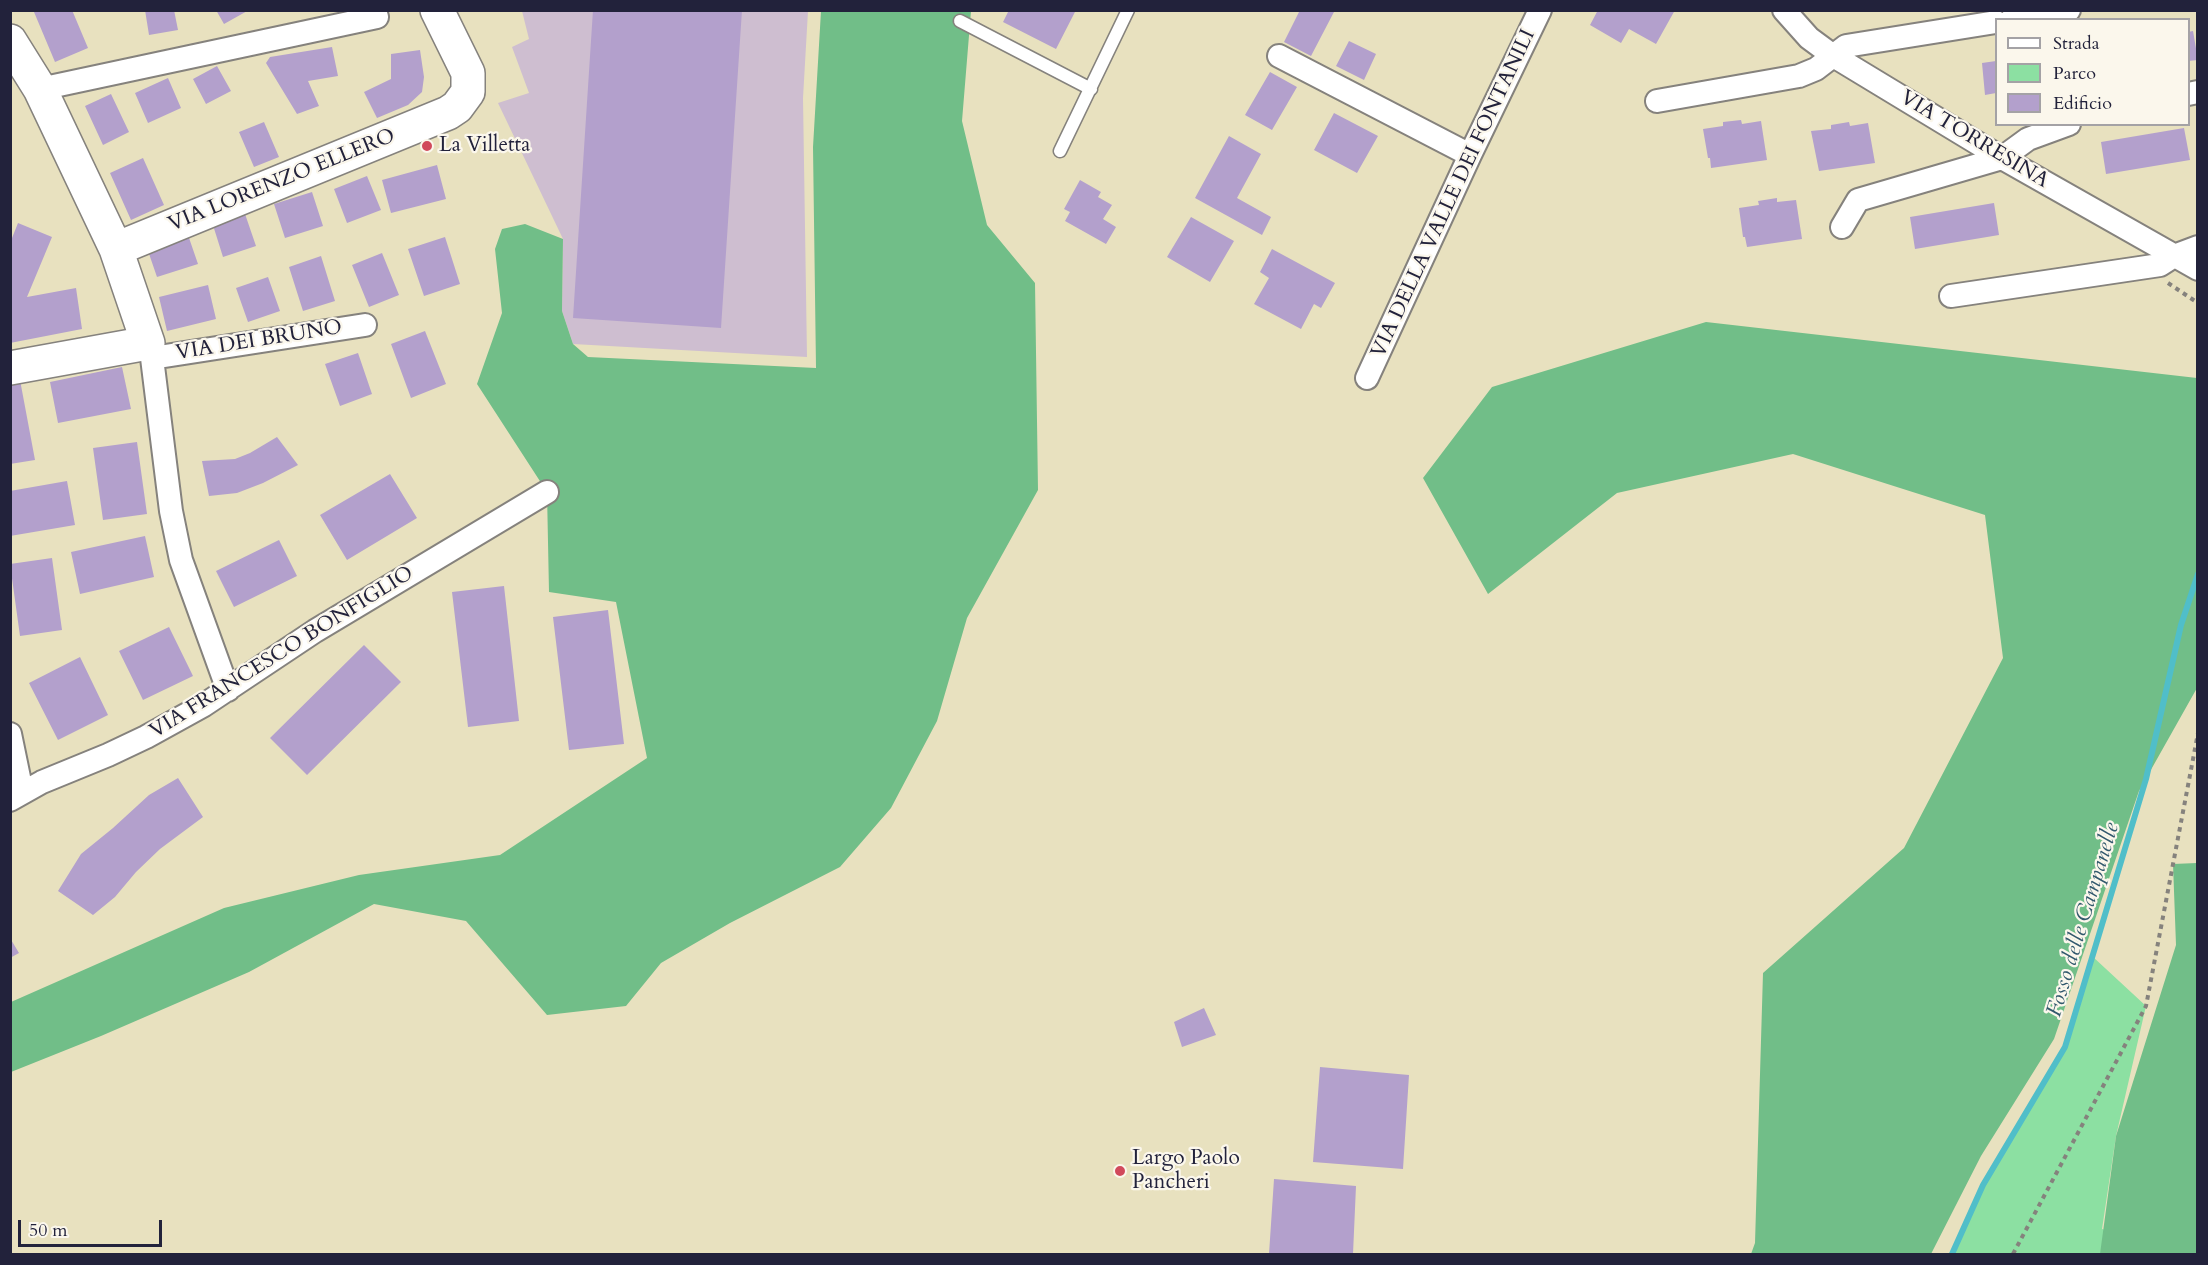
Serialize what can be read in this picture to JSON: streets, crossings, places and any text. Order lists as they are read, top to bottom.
{
  "streets": {
    "street": [
      "VIA TORRESINA",
      "VIA LORENZO ELLERO",
      "VIA DELLA VALLE DEI FONTANILI",
      "VIA DEI BRUNO",
      "VIA FRANCESCO BONFIGLIO"
    ]
  },
  "water": ["Fosso delle Campanelle"],
  "places": ["La Villetta", "Largo Paolo Pancheri"],
  "legend": ["Strada", "Parco", "Edificio"],
  "scale_bar": "50 m"
}
